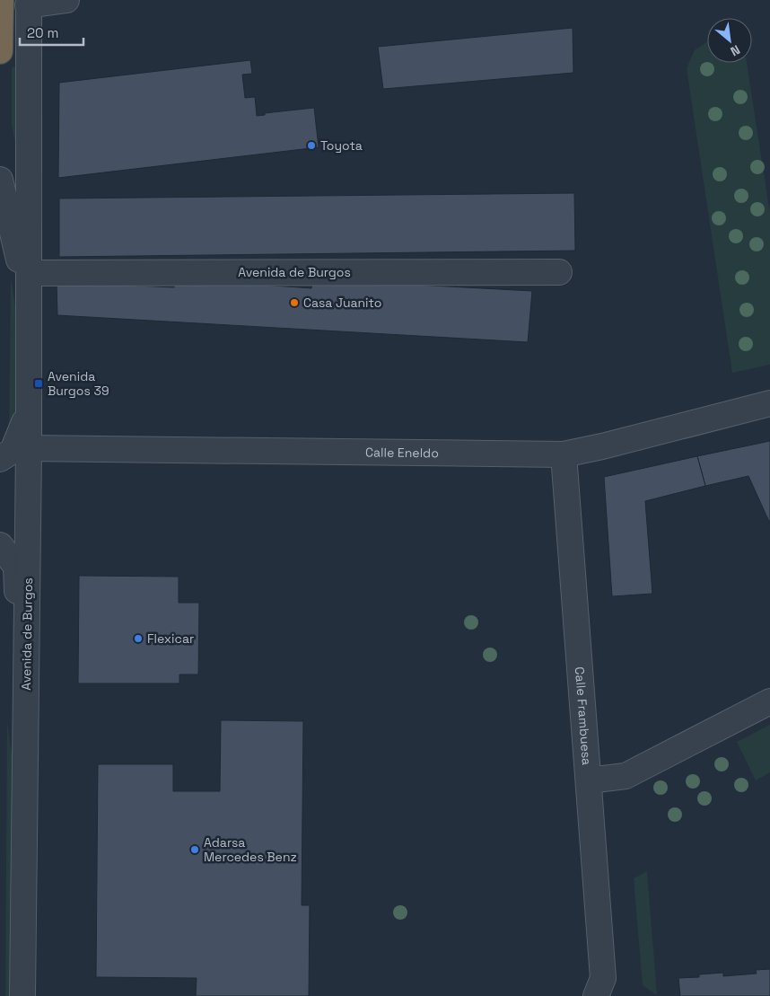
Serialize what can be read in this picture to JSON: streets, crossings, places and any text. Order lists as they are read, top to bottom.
{
  "streets": {
    "street": ["Avenida de Burgos", "Calle Eneldo", "Calle Frambuesa"]
  },
  "crossings": [
    ["Avenida de Burgos", "Calle Eneldo"],
    ["Calle Eneldo", "Calle Frambuesa"]
  ],
  "places": {
    "other": [
      "Toyota",
      "Casa Juanito",
      "Flexicar",
      "Adarsa Mercedes Benz"
    ],
    "transit": ["Avenida Burgos 39"]
  },
  "scale_bar": "20 m",
  "north": "bottom right"
}
